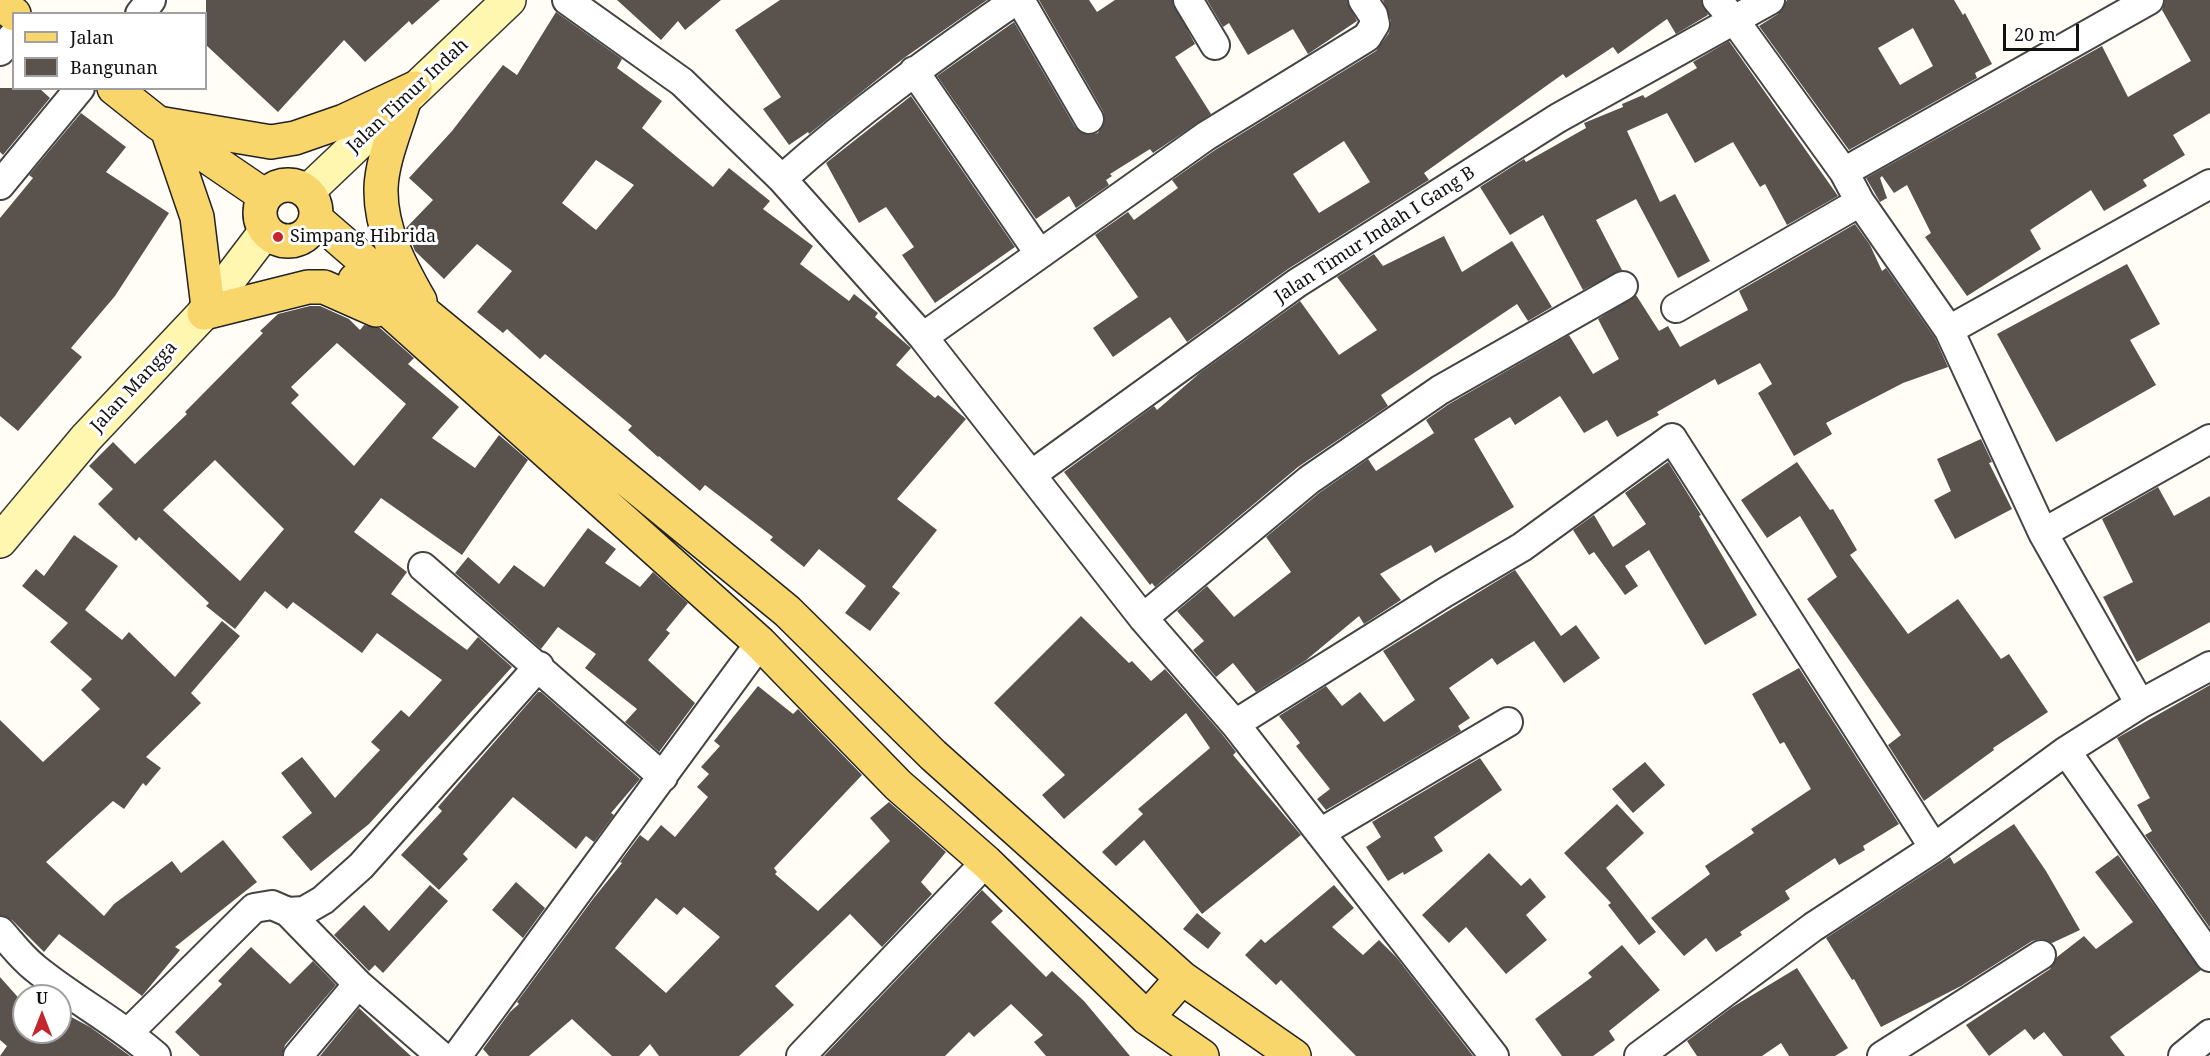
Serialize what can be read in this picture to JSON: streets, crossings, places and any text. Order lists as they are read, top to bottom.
{
  "streets": {
    "street": ["Jalan Timur Indah", "Jalan Timur Indah I Gang B", "Jalan Mangga"]
  },
  "crossings": [
    ["Jalan Timur Indah", "Jalan Mangga"]
  ],
  "places": ["Simpang Hibrida"],
  "legend": ["Jalan", "Bangunan"],
  "scale_bar": "20 m",
  "north": "top"
}
